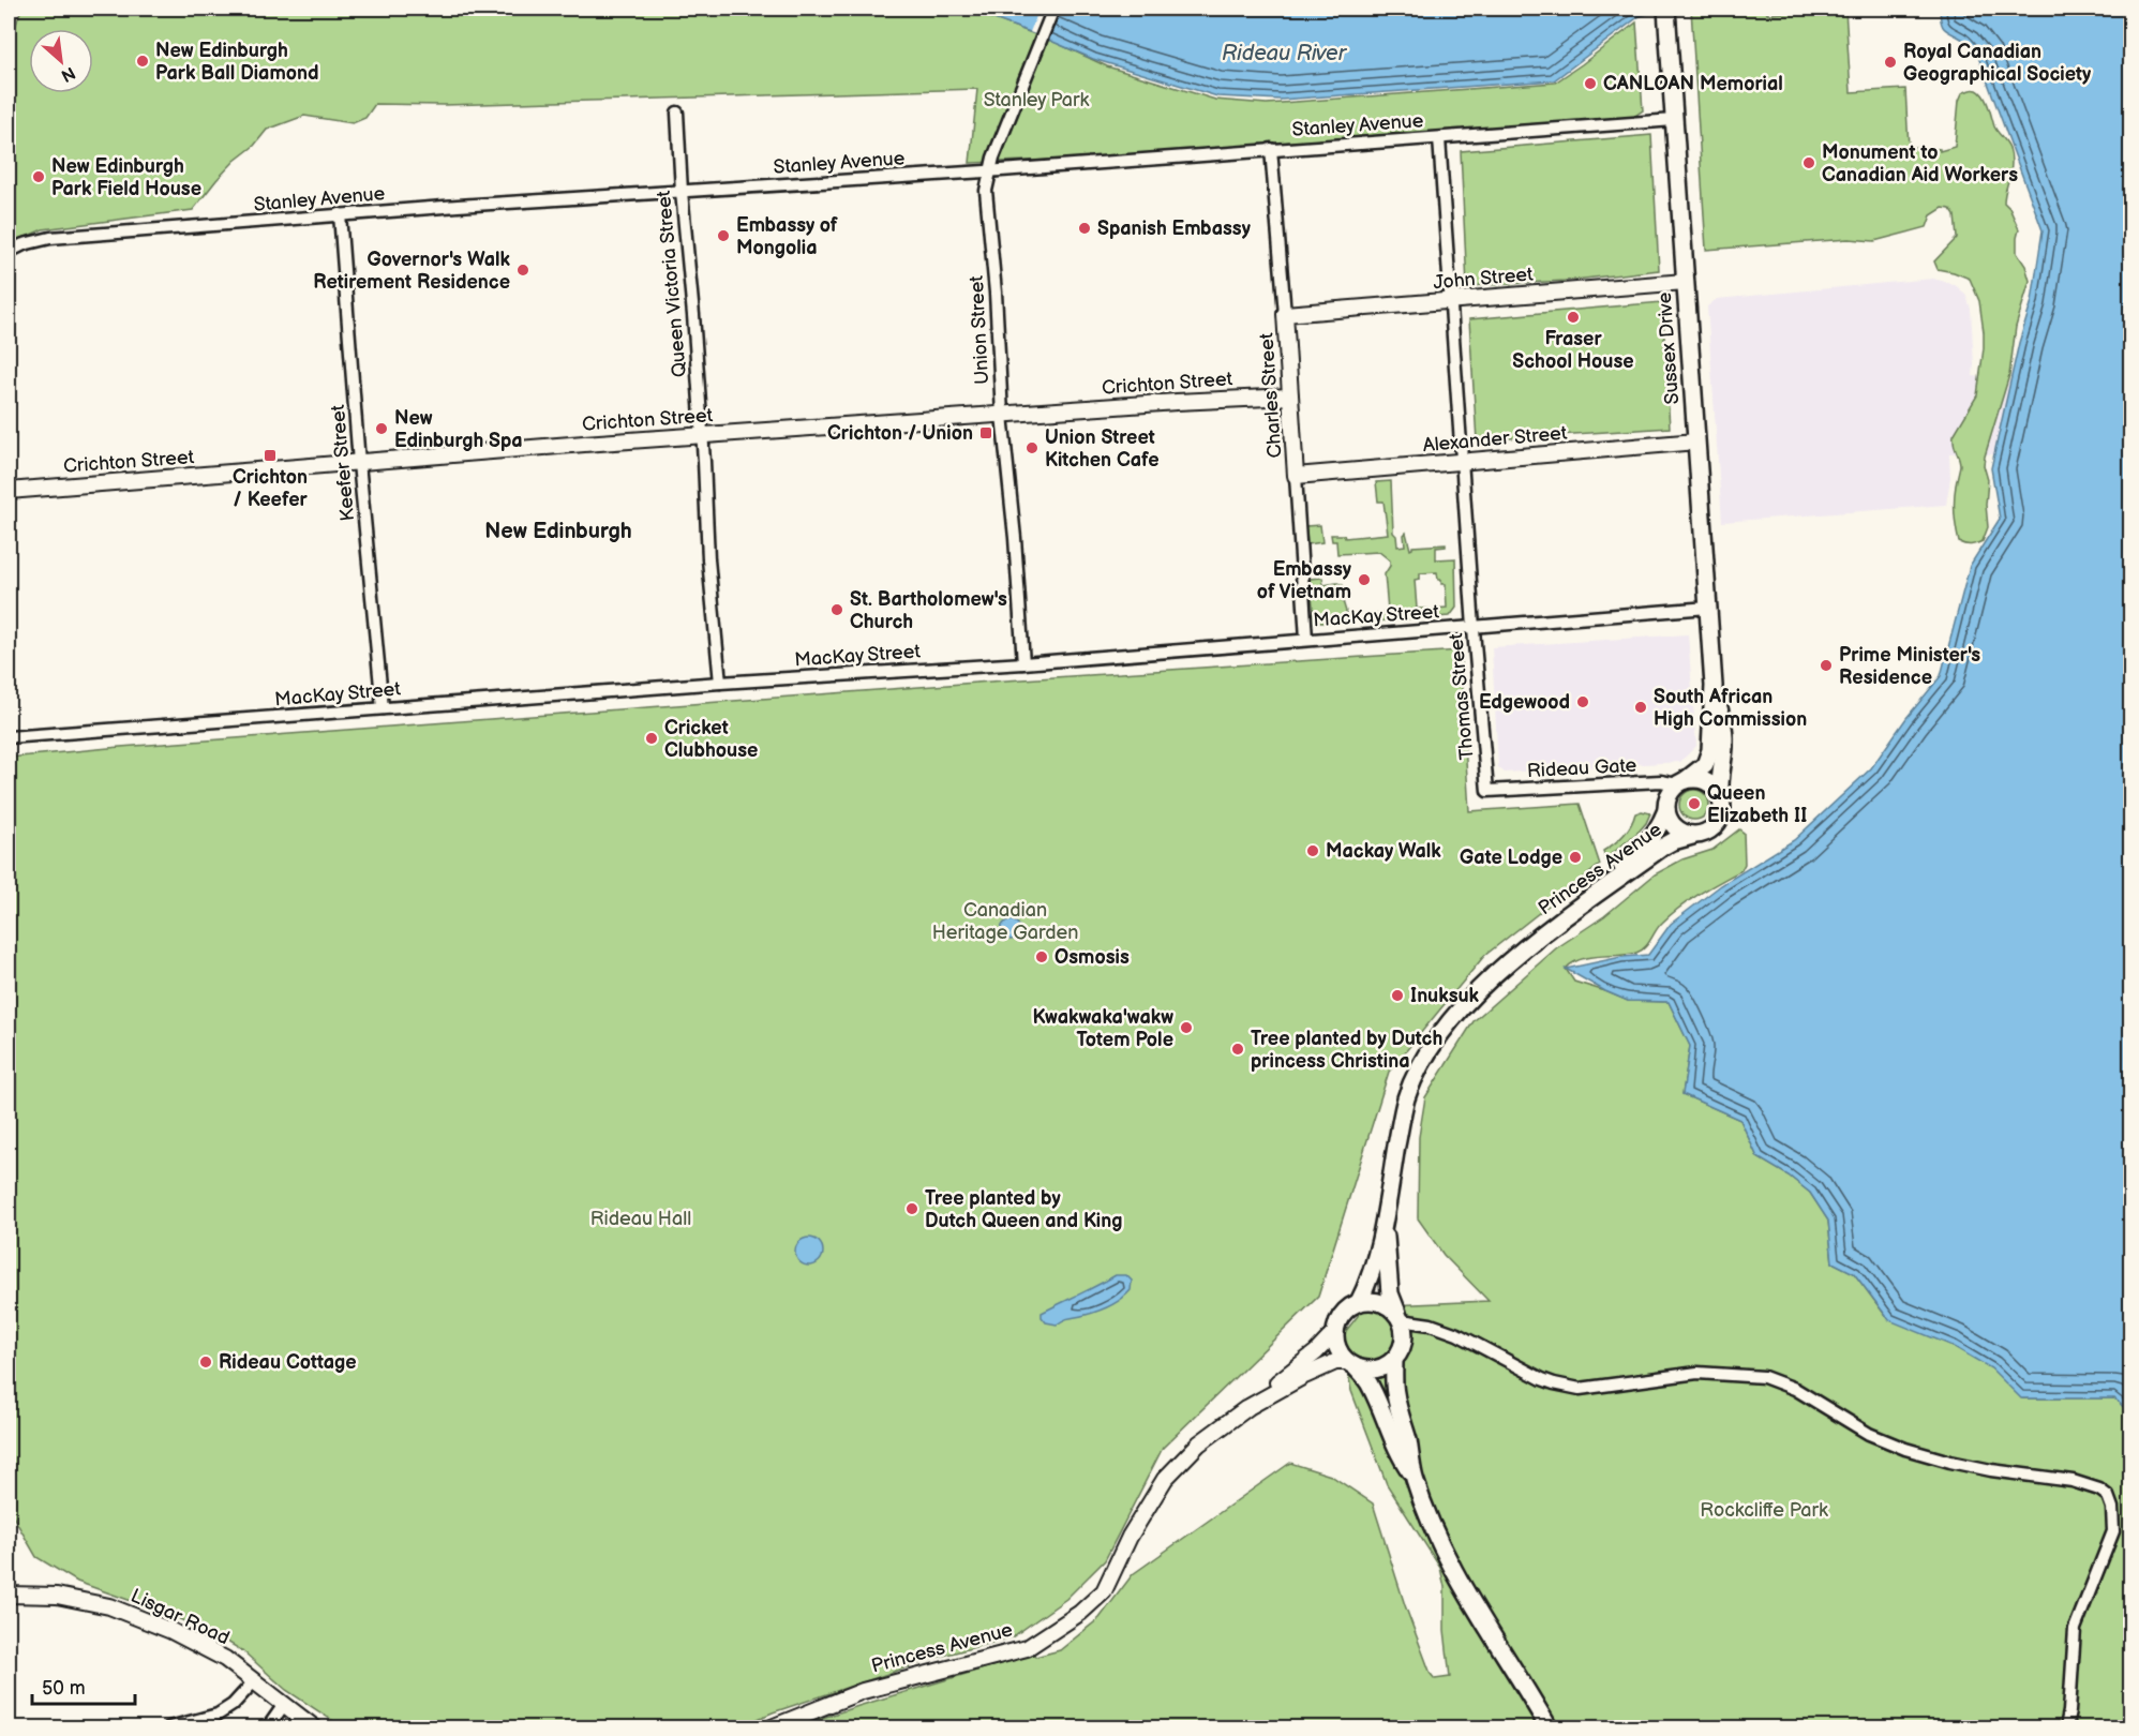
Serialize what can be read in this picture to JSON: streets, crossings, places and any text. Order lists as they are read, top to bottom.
{
  "streets": {
    "main road": ["Sussex Drive", "Princess Avenue"],
    "street": [
      "Stanley Avenue",
      "John Street",
      "Queen Victoria Street",
      "Union Street",
      "Crichton Street",
      "Charles Street",
      "Alexander Street",
      "Keefer Street",
      "MacKay Street",
      "Thomas Street",
      "Rideau Gate",
      "Lisgar Road"
    ]
  },
  "crossings": [
    ["Stanley Avenue", "Queen Victoria Street"],
    ["Stanley Avenue", "Union Street"],
    ["Stanley Avenue", "Sussex Drive"],
    ["Stanley Avenue", "Charles Street"],
    ["Stanley Avenue", "Keefer Street"],
    ["Stanley Avenue", "Thomas Street"],
    ["John Street", "Sussex Drive"],
    ["John Street", "Charles Street"],
    ["John Street", "Thomas Street"],
    ["Queen Victoria Street", "Crichton Street"],
    ["Queen Victoria Street", "MacKay Street"],
    ["Union Street", "Crichton Street"],
    ["Union Street", "MacKay Street"],
    ["Sussex Drive", "Alexander Street"],
    ["Sussex Drive", "MacKay Street"],
    ["Sussex Drive", "Rideau Gate"],
    ["Sussex Drive", "Princess Avenue"],
    ["Crichton Street", "Charles Street"],
    ["Crichton Street", "Keefer Street"],
    ["Charles Street", "Alexander Street"],
    ["Charles Street", "MacKay Street"],
    ["Alexander Street", "Thomas Street"],
    ["Keefer Street", "MacKay Street"],
    ["MacKay Street", "Thomas Street"],
    ["Thomas Street", "Rideau Gate"],
    ["Rideau Gate", "Princess Avenue"]
  ],
  "districts": ["New Edinburgh"],
  "water": ["Rideau River"],
  "parks": [
    "Stanley Park",
    "Canadian Heritage Garden",
    "Rideau Hall",
    "Rockcliffe Park"
  ],
  "places": {
    "other": [
      "New Edinburgh Park Ball Diamond",
      "Royal Canadian Geographical Society",
      "CANLOAN Memorial",
      "Monument to Canadian Aid Workers",
      "New Edinburgh Park Field House",
      "Spanish Embassy",
      "Embassy of Mongolia",
      "Governor's Walk Retirement Residence",
      "Fraser School House",
      "New Edinburgh Spa",
      "Union Street Kitchen Cafe",
      "Embassy of Vietnam",
      "St. Bartholomew's Church",
      "Prime Minister's Residence",
      "Edgewood",
      "South African High Commission",
      "Cricket Clubhouse",
      "Queen Elizabeth II",
      "Mackay Walk",
      "Gate Lodge",
      "Osmosis",
      "Inuksuk",
      "Kwakwaka'wakw Totem Pole",
      "Tree planted by Dutch princess Christina",
      "Tree planted by Dutch Queen and King",
      "Rideau Cottage"
    ],
    "transit": ["Crichton / Union", "Crichton / Keefer"]
  },
  "scale_bar": "50 m",
  "north": "bottom right"
}
